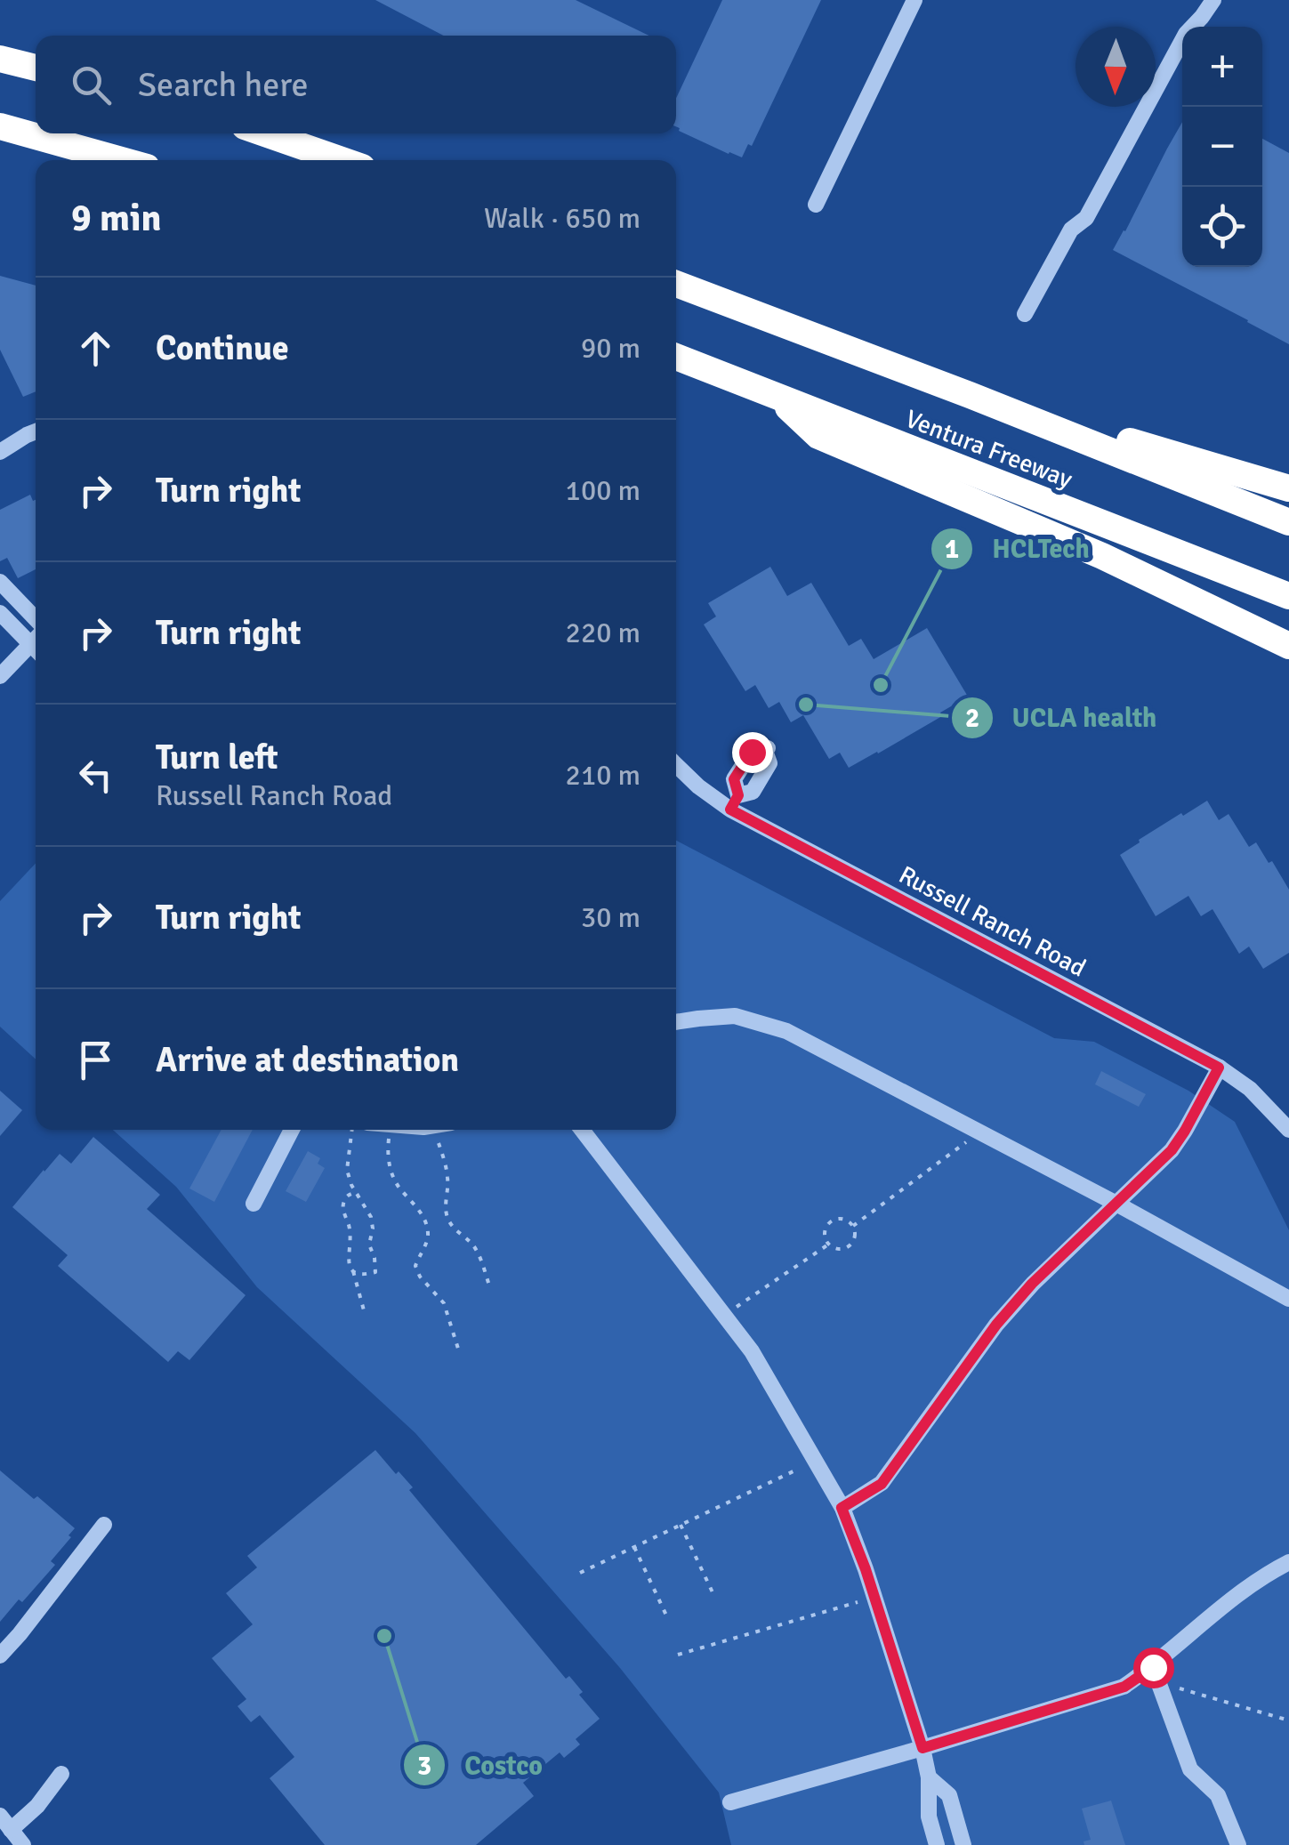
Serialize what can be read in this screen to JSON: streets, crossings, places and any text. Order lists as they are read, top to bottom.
{
  "streets": {
    "highway": ["Ventura Freeway"],
    "street": ["Russell Ranch Road"]
  },
  "places": ["HCLTech", "UCLA health", "Costco"],
  "north": "bottom",
  "page": {
    "map_buttons": ["+", "−"],
    "search": "Search here",
    "heading": ["9 min", "Walk · 650 m"],
    "list": [
      ["Continue", "90 m"],
      ["Turn right", "100 m"],
      ["Turn right", "220 m"],
      ["Turn left", "Russell Ranch Road", "210 m"],
      ["Turn right", "30 m"],
      "Arrive at destination"
    ]
  }
}
